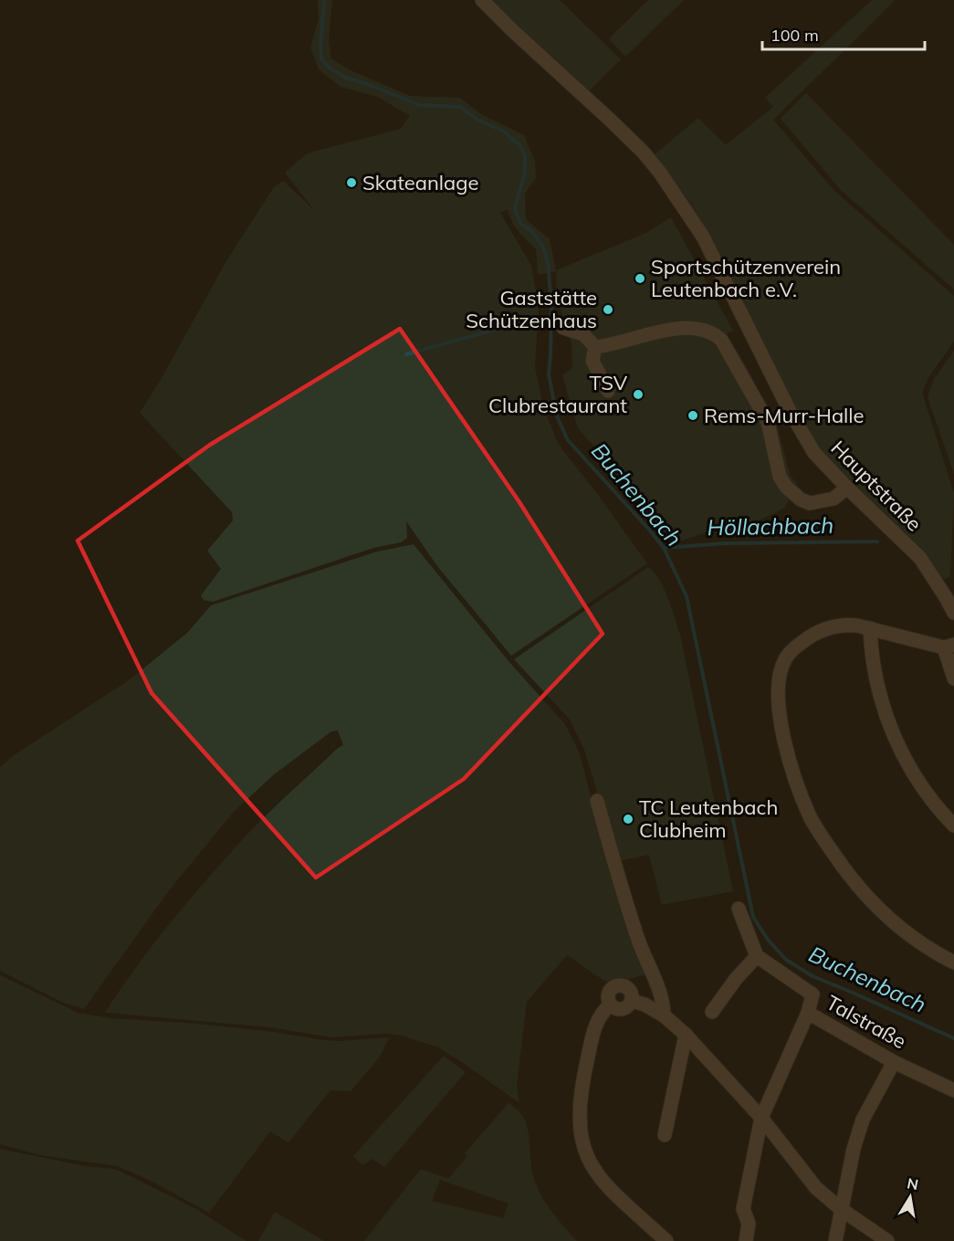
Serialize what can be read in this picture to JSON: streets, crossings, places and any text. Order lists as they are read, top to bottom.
{
  "streets": {
    "street": ["Hauptstraße", "Talstraße"]
  },
  "water": ["Buchenbach", "Höllachbach"],
  "places": [
    "Skateanlage",
    "Sportschützenverein Leutenbach e.V.",
    "Gaststätte Schützenhaus",
    "TSV Clubrestaurant",
    "Rems-Murr-Halle",
    "TC Leutenbach Clubheim"
  ],
  "scale_bar": "100 m",
  "north": "top"
}
